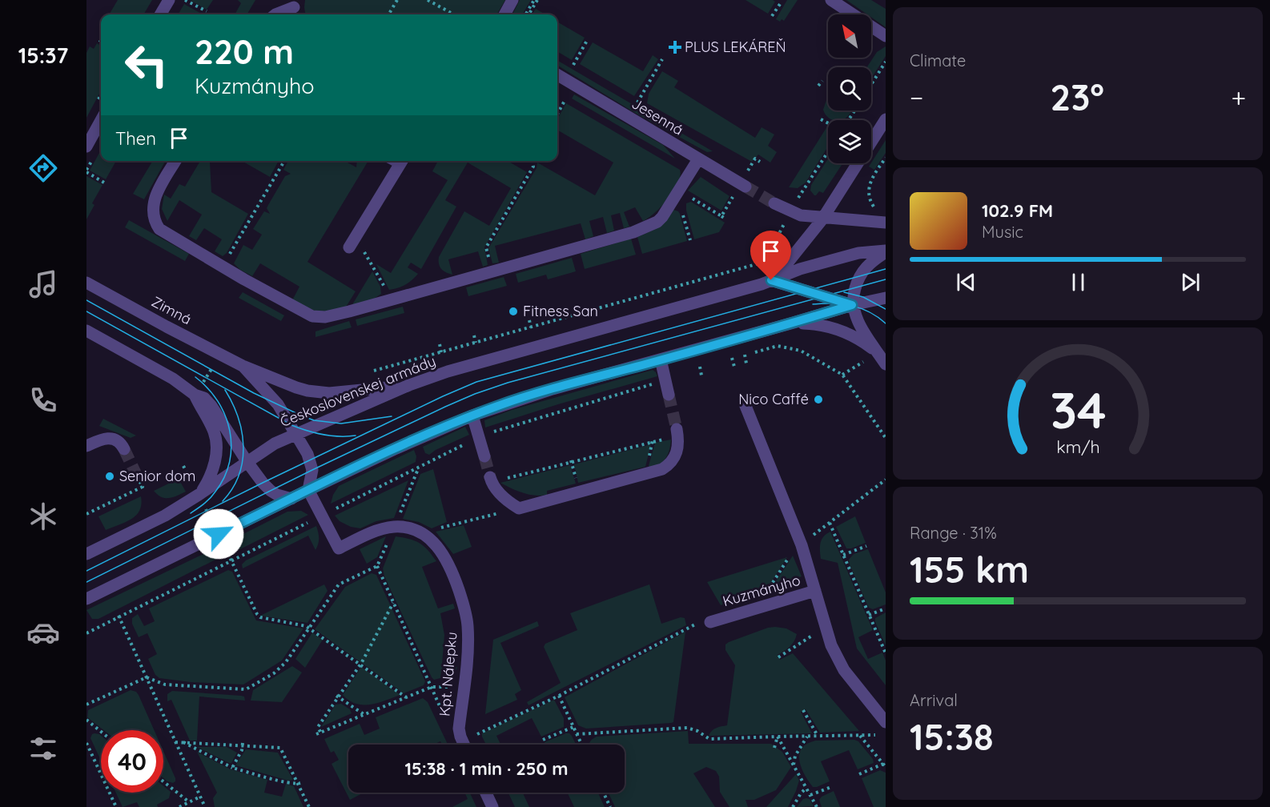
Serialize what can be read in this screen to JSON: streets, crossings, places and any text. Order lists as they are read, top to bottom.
{
  "streets": {
    "street": [
      "Jesenná",
      "Zimná",
      "Československej armády",
      "Kuzmányho",
      "Kpt. Nálepku"
    ]
  },
  "crossings": [
    ["Zimná", "Československej armády"]
  ],
  "places": {
    "health": ["PLUS LEKÁREŇ"],
    "other": ["Fitness San", "Nico Caffé", "Senior dom"]
  },
  "north": "top left",
  "page": {
    "tabs": "15:37",
    "tile": [
      "Climate",
      ["Range · 31%", "155 km"],
      ["Arrival", "15:38"]
    ],
    "turn": ["220 m", "Kuzmányho"],
    "heat": ["−", "23°", "+"],
    "then": "Then",
    "song": ["102.9 FM", "Music"],
    "limit": "40",
    "trip": "15:38 · 1 min · 250 m",
    "gauge": ["34", "km/h"]
  }
}
